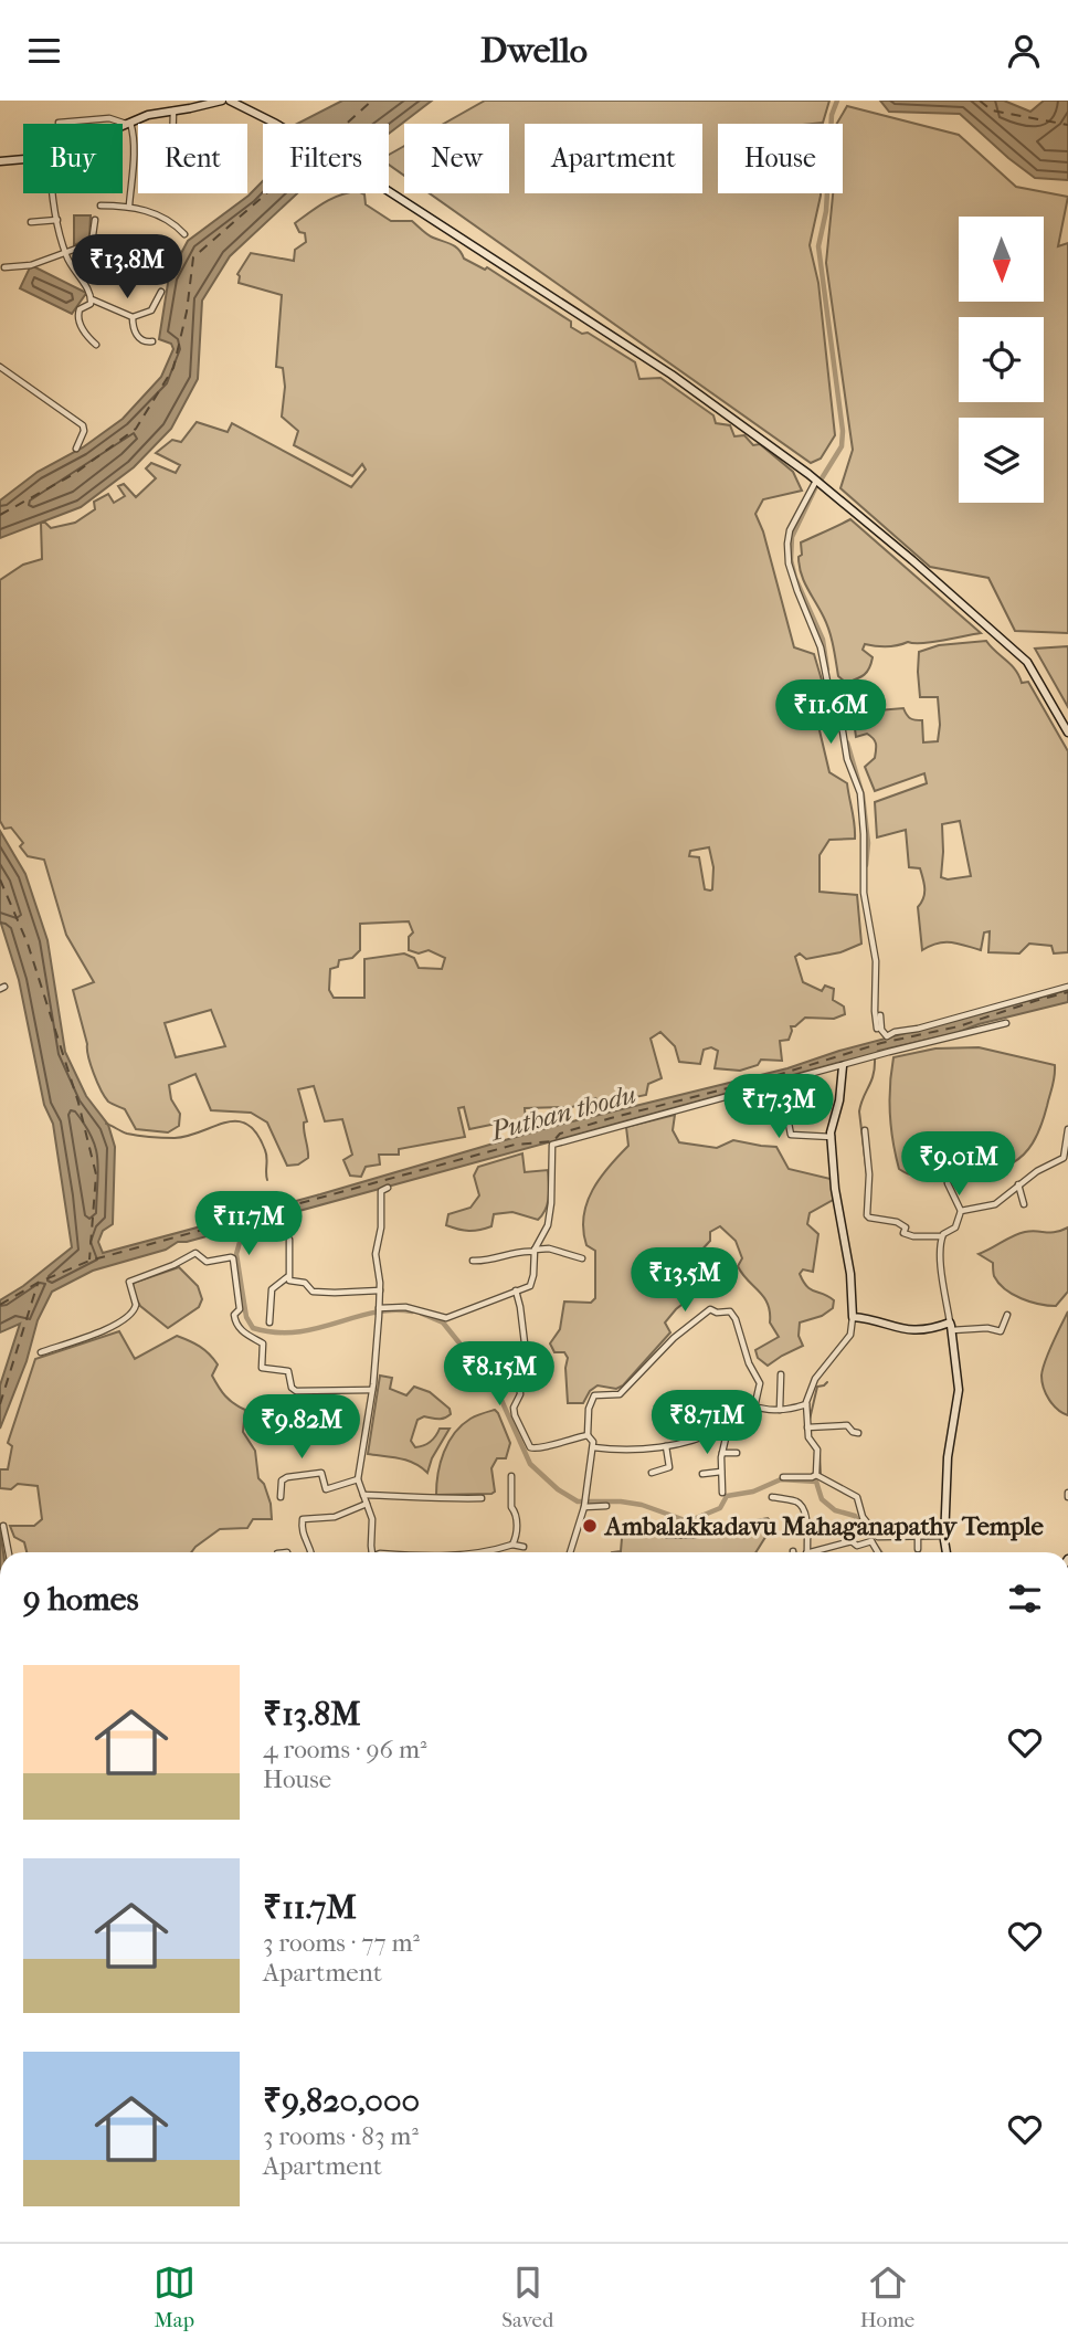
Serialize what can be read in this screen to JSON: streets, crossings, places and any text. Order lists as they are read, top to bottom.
{
  "water": ["Puthan thodu"],
  "places": ["Ambalakkadavu Mahaganapathy Temple"],
  "north": "bottom",
  "page": {
    "header": "Dwello",
    "chip": [
      "Buy",
      "Rent",
      "Filters",
      "New",
      "Apartment",
      "House"
    ],
    "price": [
      "₹13.8M",
      "₹11.6M",
      "₹17.3M",
      "₹9.01M",
      "₹11.7M",
      "₹13.5M",
      "₹8.15M",
      "₹8.71M",
      "₹9.82M"
    ],
    "heading": "9 homes",
    "list": [
      {
        "name": "₹13.8M",
        "note": "4 rooms · 96 m² · House"
      },
      {
        "name": "₹11.7M",
        "note": "3 rooms · 77 m² · Apartment"
      },
      {
        "name": "₹9,820,000",
        "note": "3 rooms · 83 m² · Apartment"
      }
    ],
    "tabs": ["Map", "Saved", "Home"]
  }
}
